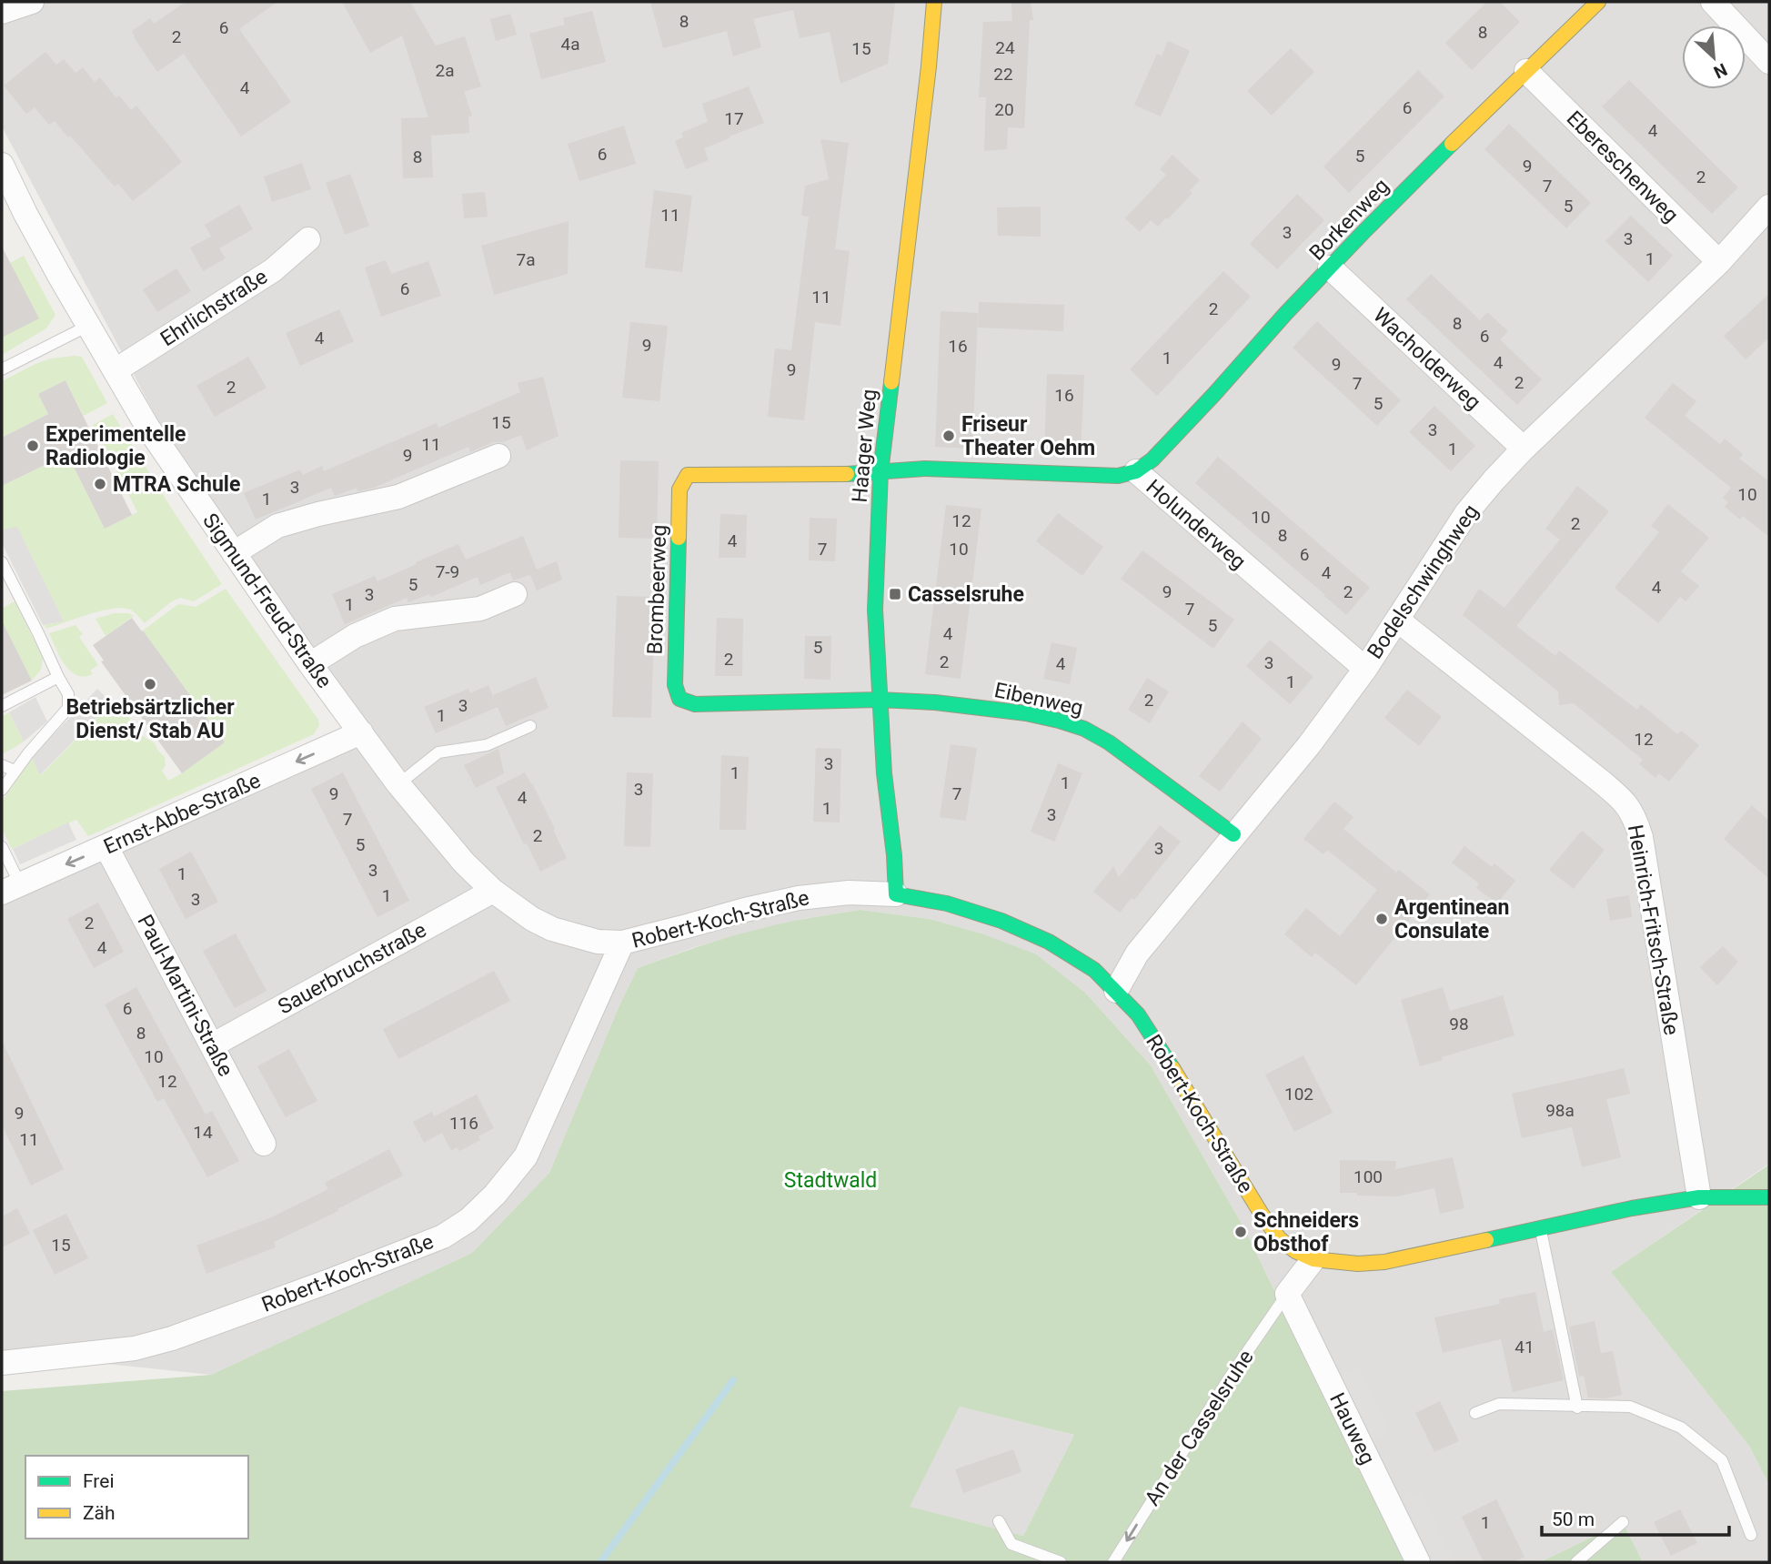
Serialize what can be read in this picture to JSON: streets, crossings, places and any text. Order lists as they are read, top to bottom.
{
  "streets": {
    "street": [
      "Ebereschenweg",
      "Borkenweg",
      "Ehrlichstraße",
      "Wacholderweg",
      "Haager Weg",
      "Holunderweg",
      "Bodelschwinghweg",
      "Brombeerweg",
      "Sigmund-Freud-Straße",
      "Eibenweg",
      "Ernst-Abbe-Straße",
      "Robert-Koch-Straße",
      "Heinrich-Fritsch-Straße",
      "Sauerbruchstraße",
      "Paul-Martini-Straße",
      "Hauweg"
    ],
    "lane": ["An der Casselsruhe"]
  },
  "crossings": [
    ["Ebereschenweg", "Borkenweg"],
    ["Ebereschenweg", "Bodelschwinghweg"],
    ["Borkenweg", "Wacholderweg"],
    ["Borkenweg", "Holunderweg"],
    ["Ehrlichstraße", "Sigmund-Freud-Straße"],
    ["Wacholderweg", "Bodelschwinghweg"],
    ["Haager Weg", "Holunderweg"],
    ["Haager Weg", "Brombeerweg"],
    ["Haager Weg", "Eibenweg"],
    ["Haager Weg", "Robert-Koch-Straße"],
    ["Holunderweg", "Bodelschwinghweg"],
    ["Holunderweg", "Brombeerweg"],
    ["Bodelschwinghweg", "Eibenweg"],
    ["Bodelschwinghweg", "Robert-Koch-Straße"],
    ["Bodelschwinghweg", "Heinrich-Fritsch-Straße"],
    ["Brombeerweg", "Eibenweg"],
    ["Sigmund-Freud-Straße", "Ernst-Abbe-Straße"],
    ["Sigmund-Freud-Straße", "Robert-Koch-Straße"],
    ["Sigmund-Freud-Straße", "Sauerbruchstraße"],
    ["Ernst-Abbe-Straße", "Paul-Martini-Straße"],
    ["Robert-Koch-Straße", "Heinrich-Fritsch-Straße"],
    ["Sauerbruchstraße", "Paul-Martini-Straße"],
    ["An der Casselsruhe", "Hauweg"]
  ],
  "one_way": ["Ernst-Abbe-Straße", "An der Casselsruhe"],
  "parks": ["Stadtwald"],
  "places": {
    "other": [
      "Friseur Theater Oehm",
      "Experimentelle Radiologie",
      "MTRA Schule",
      "Betriebsärtzlicher Dienst/ Stab AU",
      "Argentinean Consulate",
      "Schneiders Obsthof"
    ],
    "transit": ["Casselsruhe"]
  },
  "house_numbers": [
    "8",
    "6",
    "8",
    "2",
    "4a",
    "24",
    "15",
    "2a",
    "22",
    "4",
    "6",
    "20",
    "17",
    "4",
    "6",
    "5",
    "8",
    "9",
    "2",
    "7",
    "5",
    "11",
    "3",
    "3",
    "1",
    "7a",
    "6",
    "11",
    "2",
    "8",
    "6",
    "4",
    "9",
    "16",
    "1",
    "4",
    "9",
    "9",
    "2",
    "7",
    "2",
    "16",
    "5",
    "15",
    "3",
    "11",
    "1",
    "9",
    "3",
    "10",
    "1",
    "10",
    "12",
    "2",
    "8",
    "4",
    "7",
    "10",
    "6",
    "7-9",
    "4",
    "5",
    "4",
    "9",
    "2",
    "3",
    "1",
    "7",
    "5",
    "4",
    "5",
    "2",
    "2",
    "3",
    "4",
    "1",
    "2",
    "3",
    "1",
    "12",
    "3",
    "1",
    "1",
    "3",
    "9",
    "7",
    "4",
    "1",
    "3",
    "7",
    "2",
    "5",
    "3",
    "3",
    "1",
    "1",
    "3",
    "2",
    "4",
    "6",
    "98",
    "8",
    "10",
    "12",
    "102",
    "98a",
    "9",
    "116",
    "14",
    "11",
    "100",
    "15",
    "41",
    "1"
  ],
  "legend": ["Frei", "Zäh"],
  "scale_bar": "50 m",
  "north": "bottom right"
}
